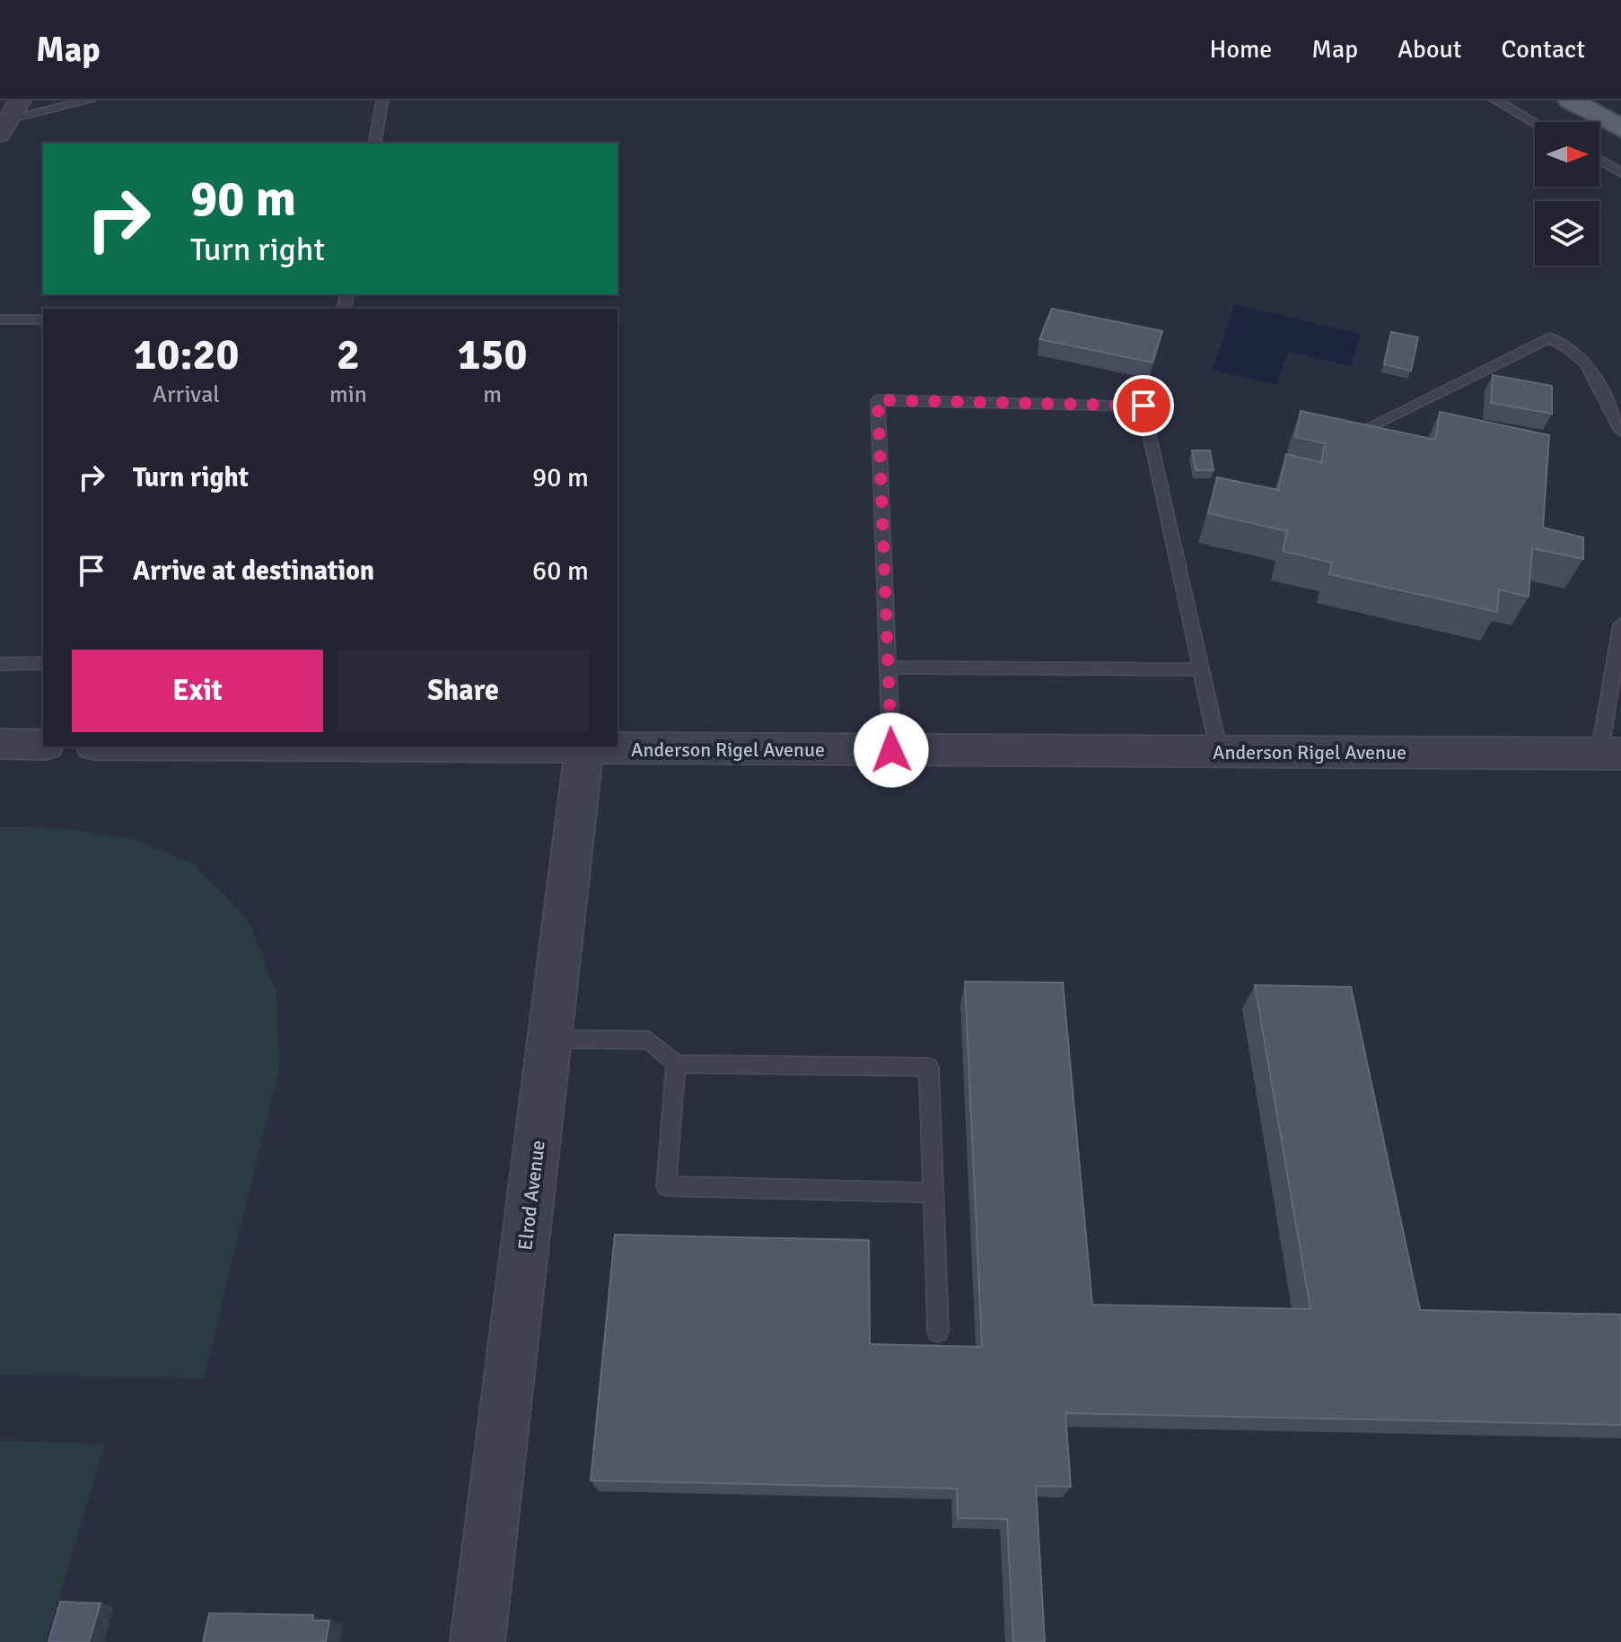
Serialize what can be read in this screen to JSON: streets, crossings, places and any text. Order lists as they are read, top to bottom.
{
  "streets": {
    "street": ["Anderson Rigel Avenue", "Elrod Avenue"]
  },
  "crossings": [
    ["Anderson Rigel Avenue", "Elrod Avenue"]
  ],
  "north": "right",
  "page": {
    "header": "Map",
    "nav": [
      "Home",
      "Map",
      "About",
      "Contact"
    ],
    "turn": ["90 m", "Turn right"],
    "eta": [
      "10:20",
      "Arrival",
      "2",
      "min",
      "150",
      "m"
    ],
    "list": [
      {
        "name": "Turn right",
        "value": "90 m"
      },
      {
        "name": "Arrive at destination",
        "value": "60 m"
      }
    ],
    "buttons": ["Exit", "Share"]
  }
}
